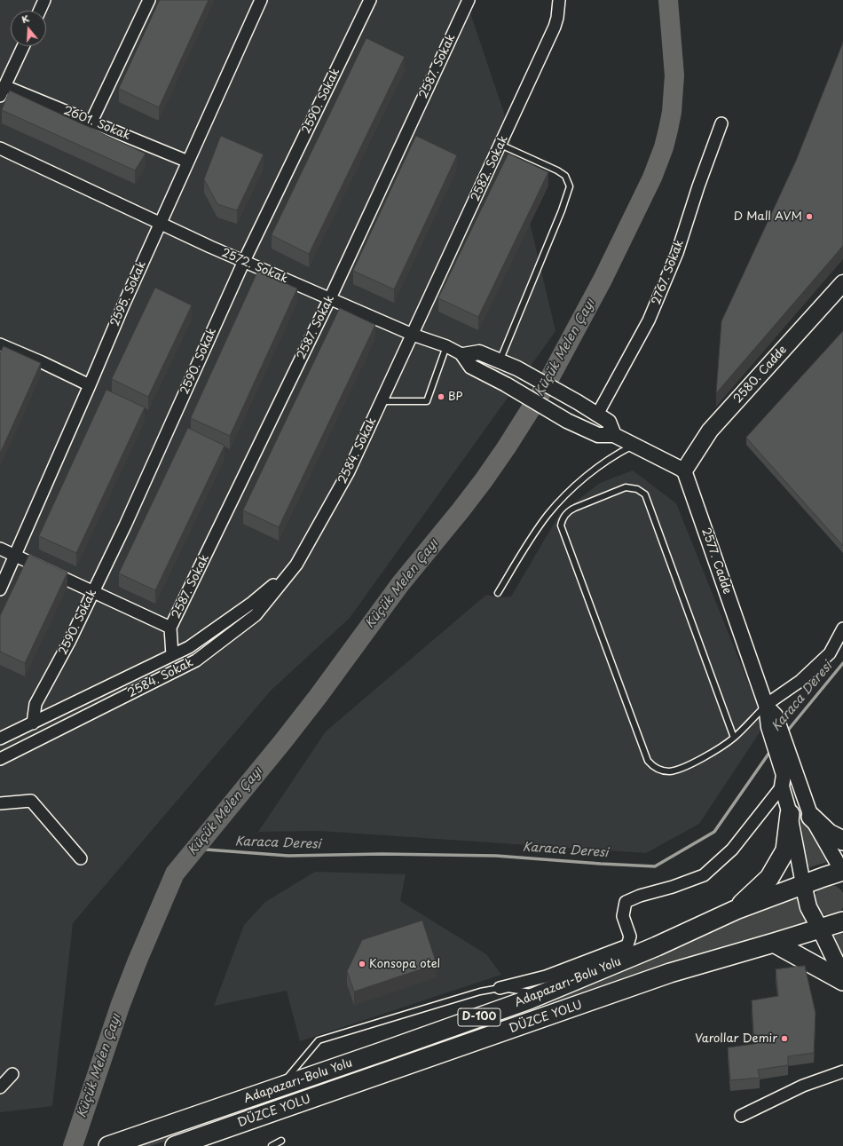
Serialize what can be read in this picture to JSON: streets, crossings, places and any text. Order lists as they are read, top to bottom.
{
  "streets": {
    "highway": ["Adapazarı-Bolu Yolu", "D-100", "DÜZCE YOLU"],
    "main road": ["2580. Cadde"],
    "street": [
      "2587. Sokak",
      "2590. Sokak",
      "2601. Sokak",
      "2582. Sokak",
      "2572. Sokak",
      "2767. Sokak",
      "2595. Sokak",
      "2584. Sokak",
      "2577. Cadde"
    ]
  },
  "crossings": [
    ["2587. Sokak", "2572. Sokak"],
    ["2587. Sokak", "2584. Sokak"],
    ["2590. Sokak", "2572. Sokak"],
    ["2590. Sokak", "2584. Sokak"],
    ["2601. Sokak", "2595. Sokak"],
    ["2582. Sokak", "2572. Sokak"],
    ["2582. Sokak", "2584. Sokak"],
    ["2572. Sokak", "2595. Sokak"],
    ["2572. Sokak", "2584. Sokak"],
    ["2580. Cadde", "2577. Cadde"]
  ],
  "water": ["Küçük Melen Çayı", "Karaca Deresi"],
  "places": [
    "D Mall AVM",
    "BP",
    "Konsopa otel",
    "Varollar Demir"
  ],
  "north": "top"
}
